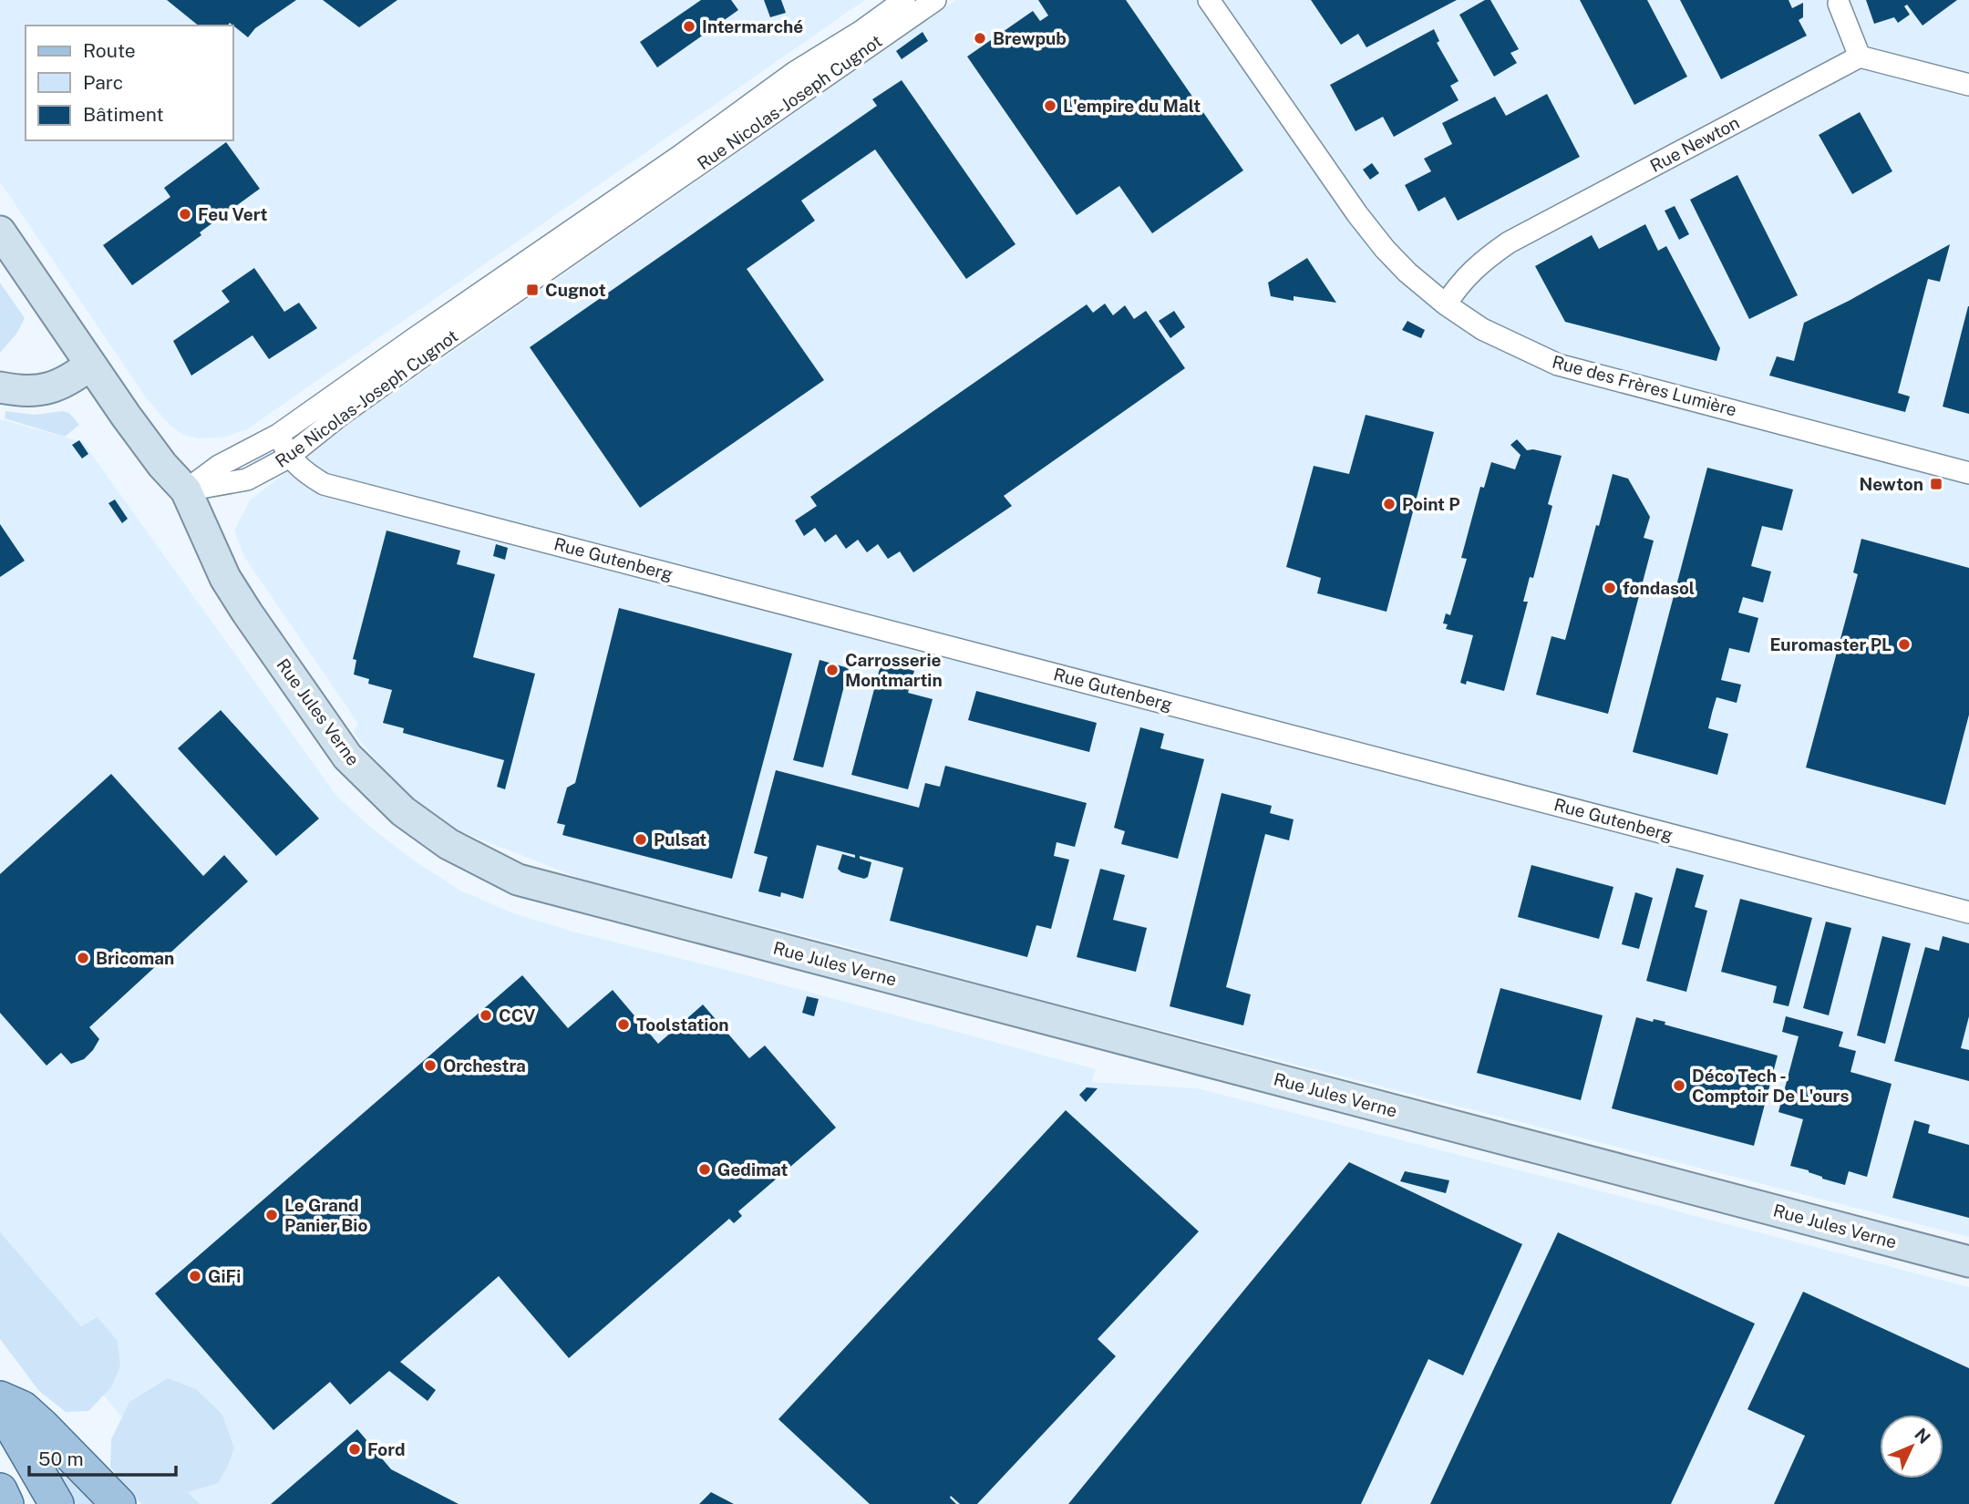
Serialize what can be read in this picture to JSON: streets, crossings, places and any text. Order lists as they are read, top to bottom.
{
  "streets": {
    "main road": ["Rue Jules Verne"],
    "street": [
      "Rue Nicolas-Joseph Cugnot",
      "Rue Newton",
      "Rue des Frères Lumière",
      "Rue Gutenberg"
    ]
  },
  "crossings": [
    ["Rue Nicolas-Joseph Cugnot", "Rue Gutenberg"],
    ["Rue Nicolas-Joseph Cugnot", "Rue Jules Verne"],
    ["Rue Newton", "Rue des Frères Lumière"]
  ],
  "places": {
    "other": [
      "Intermarché",
      "Brewpub",
      "L'empire du Malt",
      "Feu Vert",
      "Point P",
      "fondasol",
      "Euromaster PL",
      "Carrosserie Montmartin",
      "Pulsat",
      "Bricoman",
      "CCV",
      "Toolstation",
      "Orchestra",
      "Déco Tech - Comptoir De L'ours",
      "Gedimat",
      "Le Grand Panier Bio",
      "GiFi",
      "Ford"
    ],
    "transit": ["Cugnot", "Newton"]
  },
  "legend": ["Route", "Parc", "Bâtiment"],
  "scale_bar": "50 m",
  "north": "top right"
}
